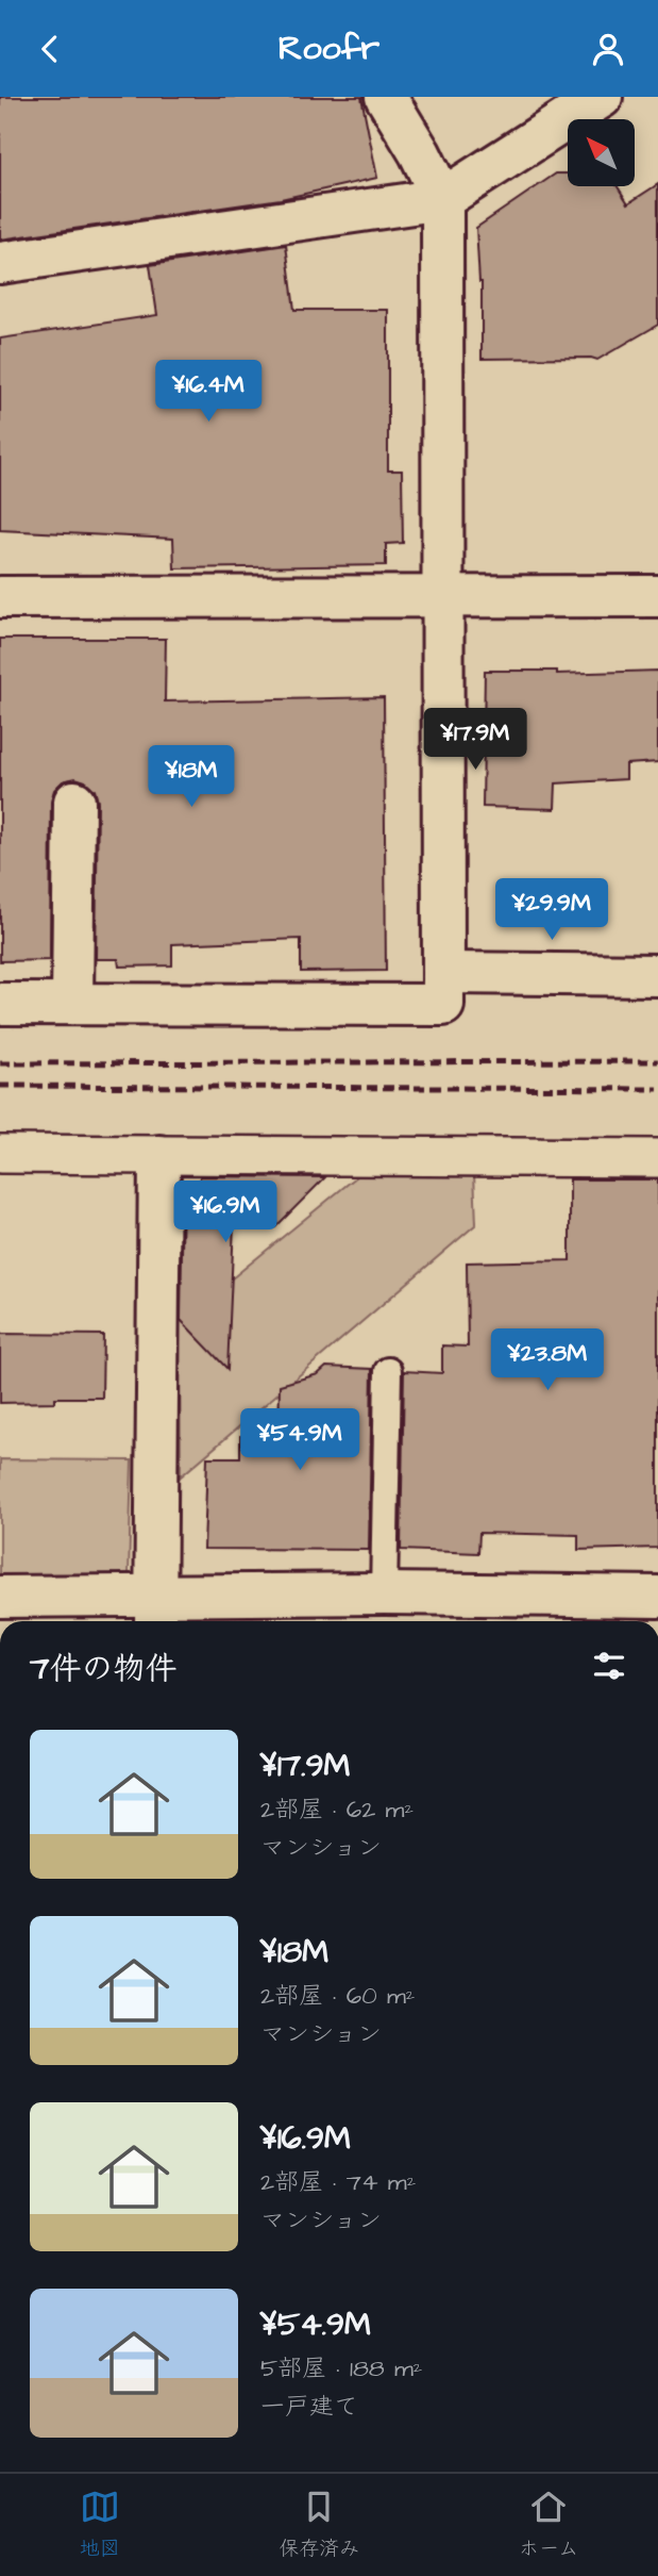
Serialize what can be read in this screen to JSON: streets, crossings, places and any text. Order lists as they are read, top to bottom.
{
  "north": "top left",
  "page": {
    "header": "Roofr",
    "price": [
      "¥16.4M",
      "¥17.9M",
      "¥18M",
      "¥29.9M",
      "¥16.9M",
      "¥23.8M",
      "¥54.9M"
    ],
    "heading": "7件の物件",
    "list": [
      {
        "name": "¥17.9M",
        "note": "2部屋 · 62 m² · マンション"
      },
      {
        "name": "¥18M",
        "note": "2部屋 · 60 m² · マンション"
      },
      {
        "name": "¥16.9M",
        "note": "2部屋 · 74 m² · マンション"
      },
      {
        "name": "¥54.9M",
        "note": "5部屋 · 188 m² · 一戸建て"
      }
    ],
    "tabs": ["地図", "保存済み", "ホーム"]
  }
}
